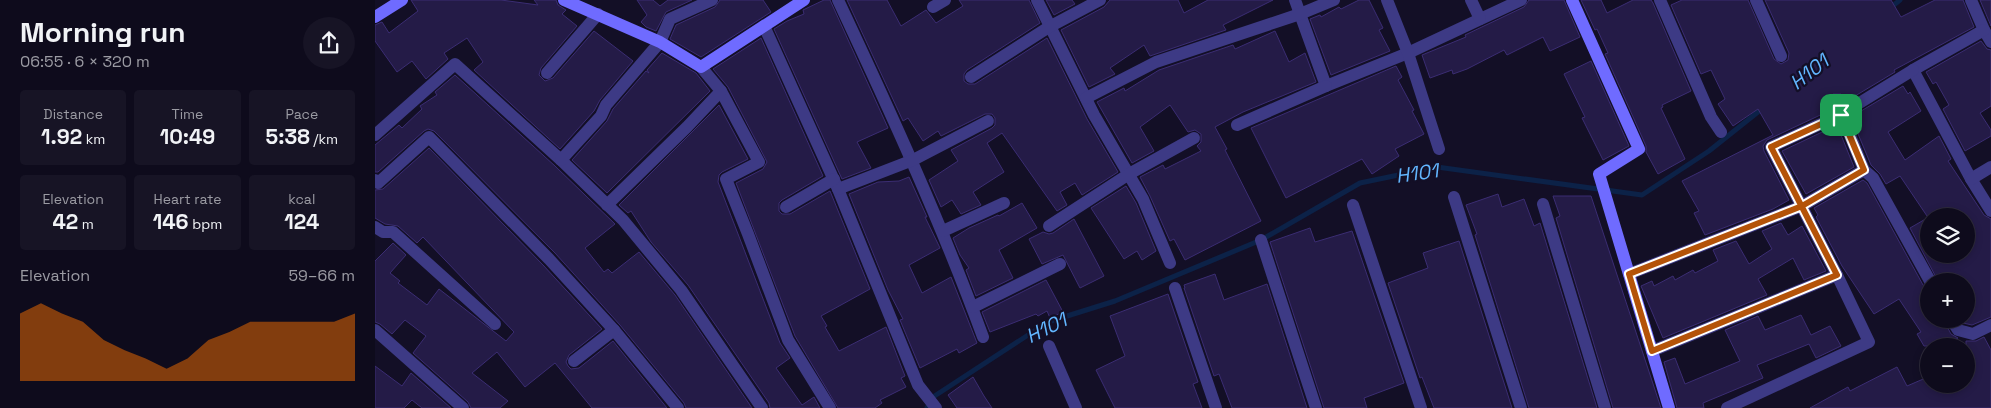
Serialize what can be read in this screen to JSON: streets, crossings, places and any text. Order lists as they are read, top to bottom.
{
  "water": ["H101"],
  "page": {
    "heading": ["Morning run", "06:55 · 6 × 320 m"],
    "stats": [
      ["Distance", "1.92 km"],
      ["Time", "10:49"],
      ["Pace", "5:38 /km"],
      ["Elevation", "42 m"],
      ["Heart rate", "146 bpm"],
      ["kcal", "124"]
    ],
    "map_buttons": ["+", "−"],
    "chart": ["Elevation", "59–66 m"]
  }
}
